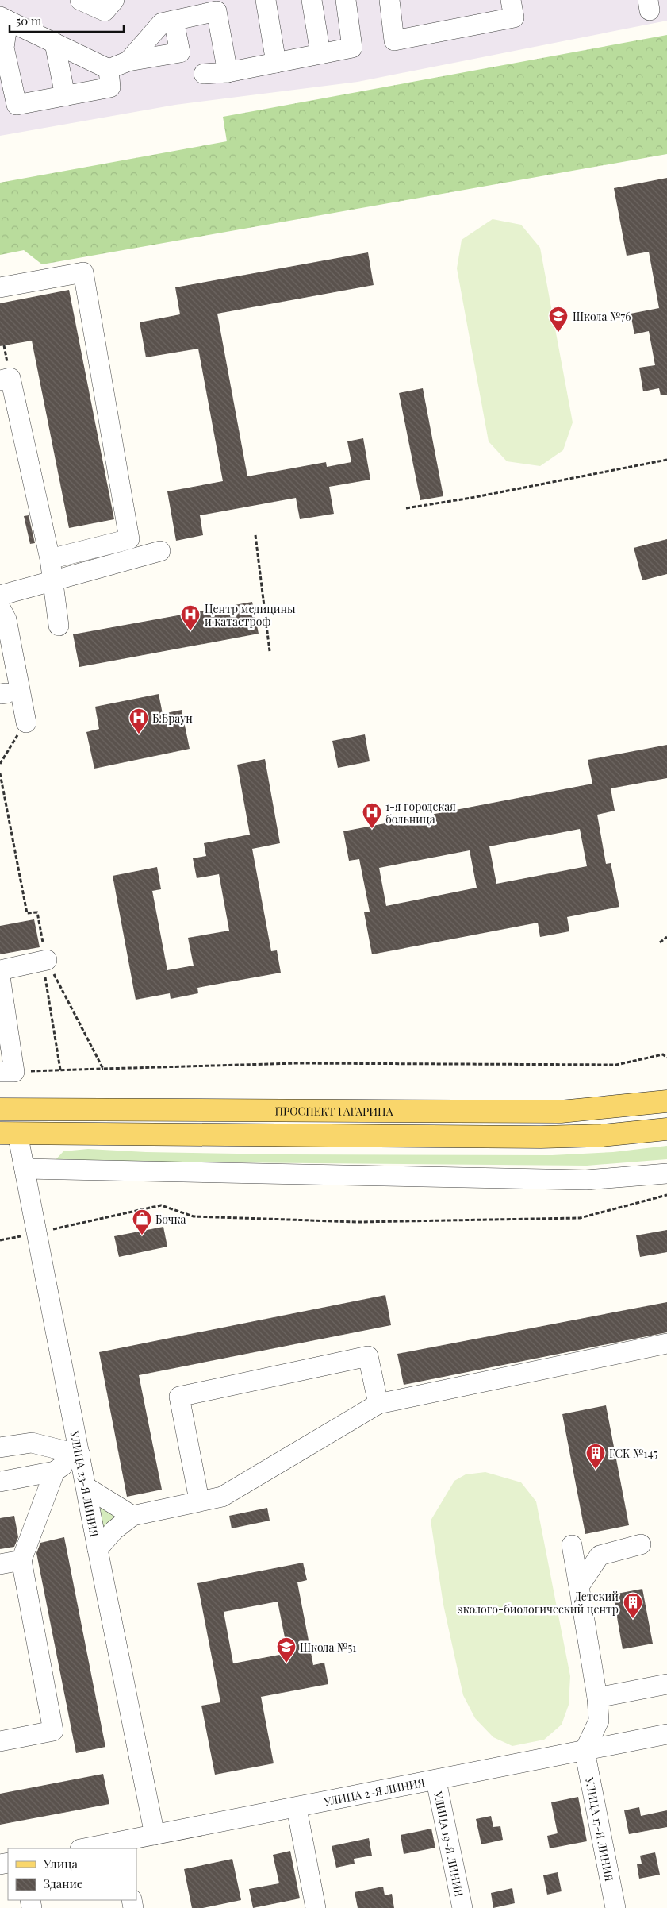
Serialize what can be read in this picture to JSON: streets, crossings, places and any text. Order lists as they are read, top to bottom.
{
  "streets": {
    "main road": ["ПРОСПЕКТ ГАГАРИНА"],
    "street": [
      "УЛИЦА 23-Я ЛИНИЯ",
      "УЛИЦА 2-Я ЛИНИЯ",
      "УЛИЦА 17-Я ЛИНИЯ",
      "УЛИЦА 19-Я ЛИНИЯ"
    ]
  },
  "crossings": [
    ["УЛИЦА 23-Я ЛИНИЯ", "УЛИЦА 2-Я ЛИНИЯ"],
    ["УЛИЦА 2-Я ЛИНИЯ", "УЛИЦА 17-Я ЛИНИЯ"],
    ["УЛИЦА 2-Я ЛИНИЯ", "УЛИЦА 19-Я ЛИНИЯ"]
  ],
  "places": {
    "school or university": ["Школа №76", "Школа №51"],
    "hospital": ["Центр медицины и катастроф", "Б.Браун", "1-я городская больница"],
    "shop": ["Бочка"],
    "building": ["ГСК №145", "Детский эколого-биологический центр"]
  },
  "legend": ["Улица", "Здание"],
  "scale_bar": "50 m"
}
